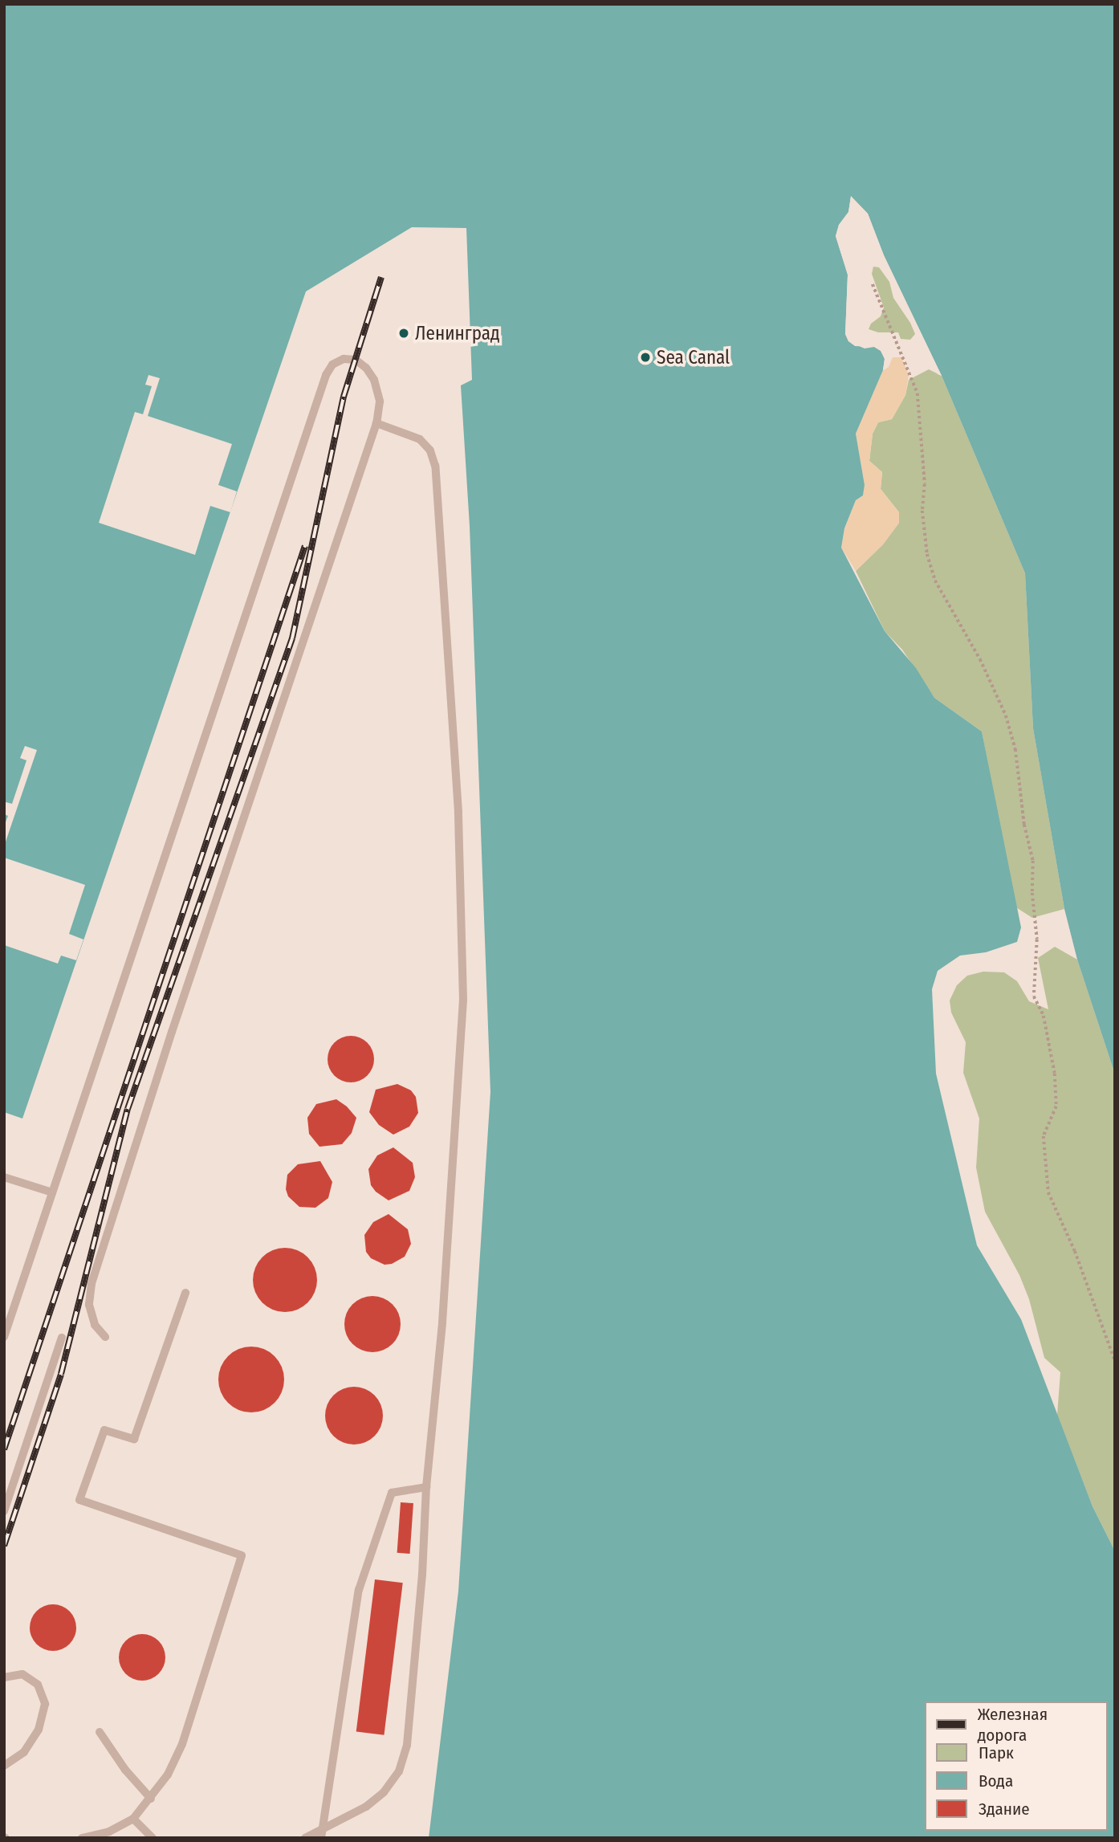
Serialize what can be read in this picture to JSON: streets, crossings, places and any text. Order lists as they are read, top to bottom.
{
  "places": ["Ленинград", "Sea Canal"],
  "legend": [
    "Железная дорога",
    "Парк",
    "Вода",
    "Здание"
  ]
}
